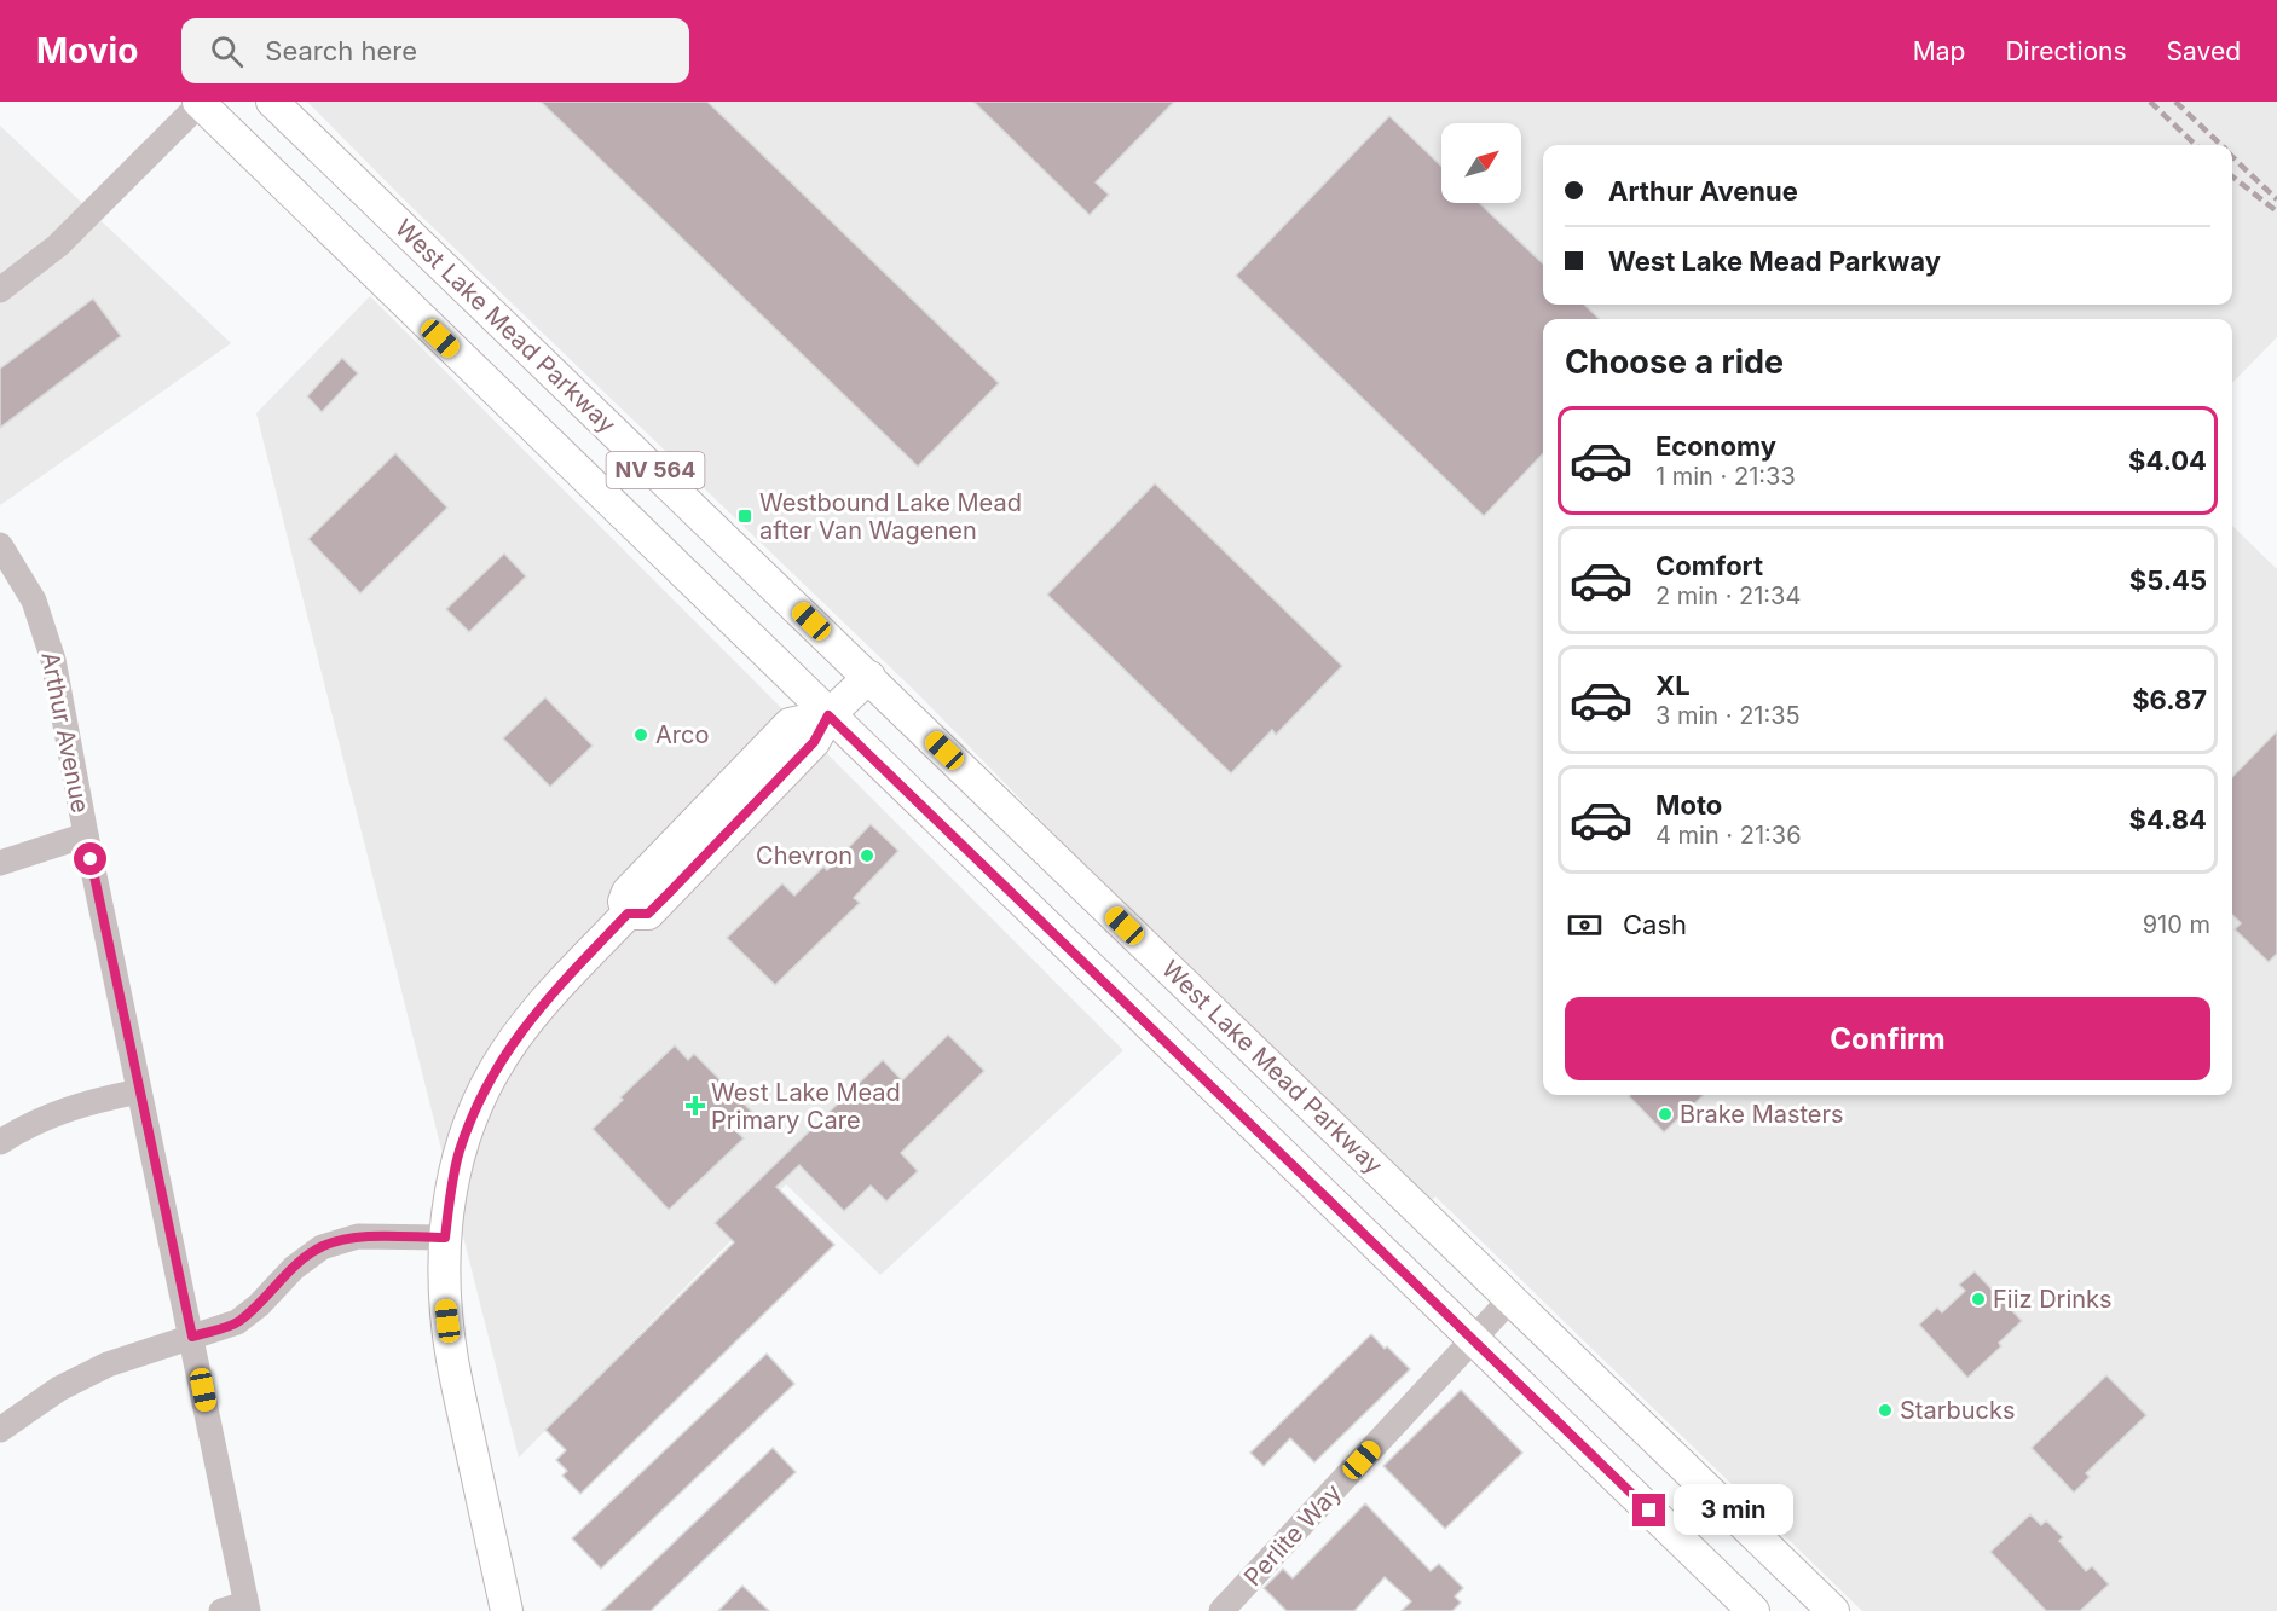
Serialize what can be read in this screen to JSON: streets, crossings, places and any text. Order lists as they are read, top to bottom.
{
  "streets": {
    "main road": ["West Lake Mead Parkway", "NV 564"],
    "street": ["Arthur Avenue", "Perlite Way"]
  },
  "crossings": [
    ["West Lake Mead Parkway", "Perlite Way"],
    ["NV 564", "Perlite Way"]
  ],
  "places": {
    "transit": ["Westbound Lake Mead after Van Wagenen"],
    "other": [
      "Arco",
      "Chevron",
      "Brake Masters",
      "Fiiz Drinks",
      "Starbucks"
    ],
    "health": ["West Lake Mead Primary Care"]
  },
  "north": "top right",
  "page": {
    "header": "Movio",
    "search": "Search here",
    "nav": ["Map", "Directions", "Saved"],
    "banner": ["Arthur Avenue", "West Lake Mead Parkway"],
    "heading": "Choose a ride",
    "list": [
      {
        "name": "Economy",
        "note": "1 min · 21:33",
        "value": "$4.04"
      },
      {
        "name": "Comfort",
        "note": "2 min · 21:34",
        "value": "$5.45"
      },
      {
        "name": "XL",
        "note": "3 min · 21:35",
        "value": "$6.87"
      },
      {
        "name": "Moto",
        "note": "4 min · 21:36",
        "value": "$4.84"
      }
    ],
    "pay": ["Cash", "910 m"],
    "buttons": "Confirm",
    "bubble": "3 min"
  }
}
